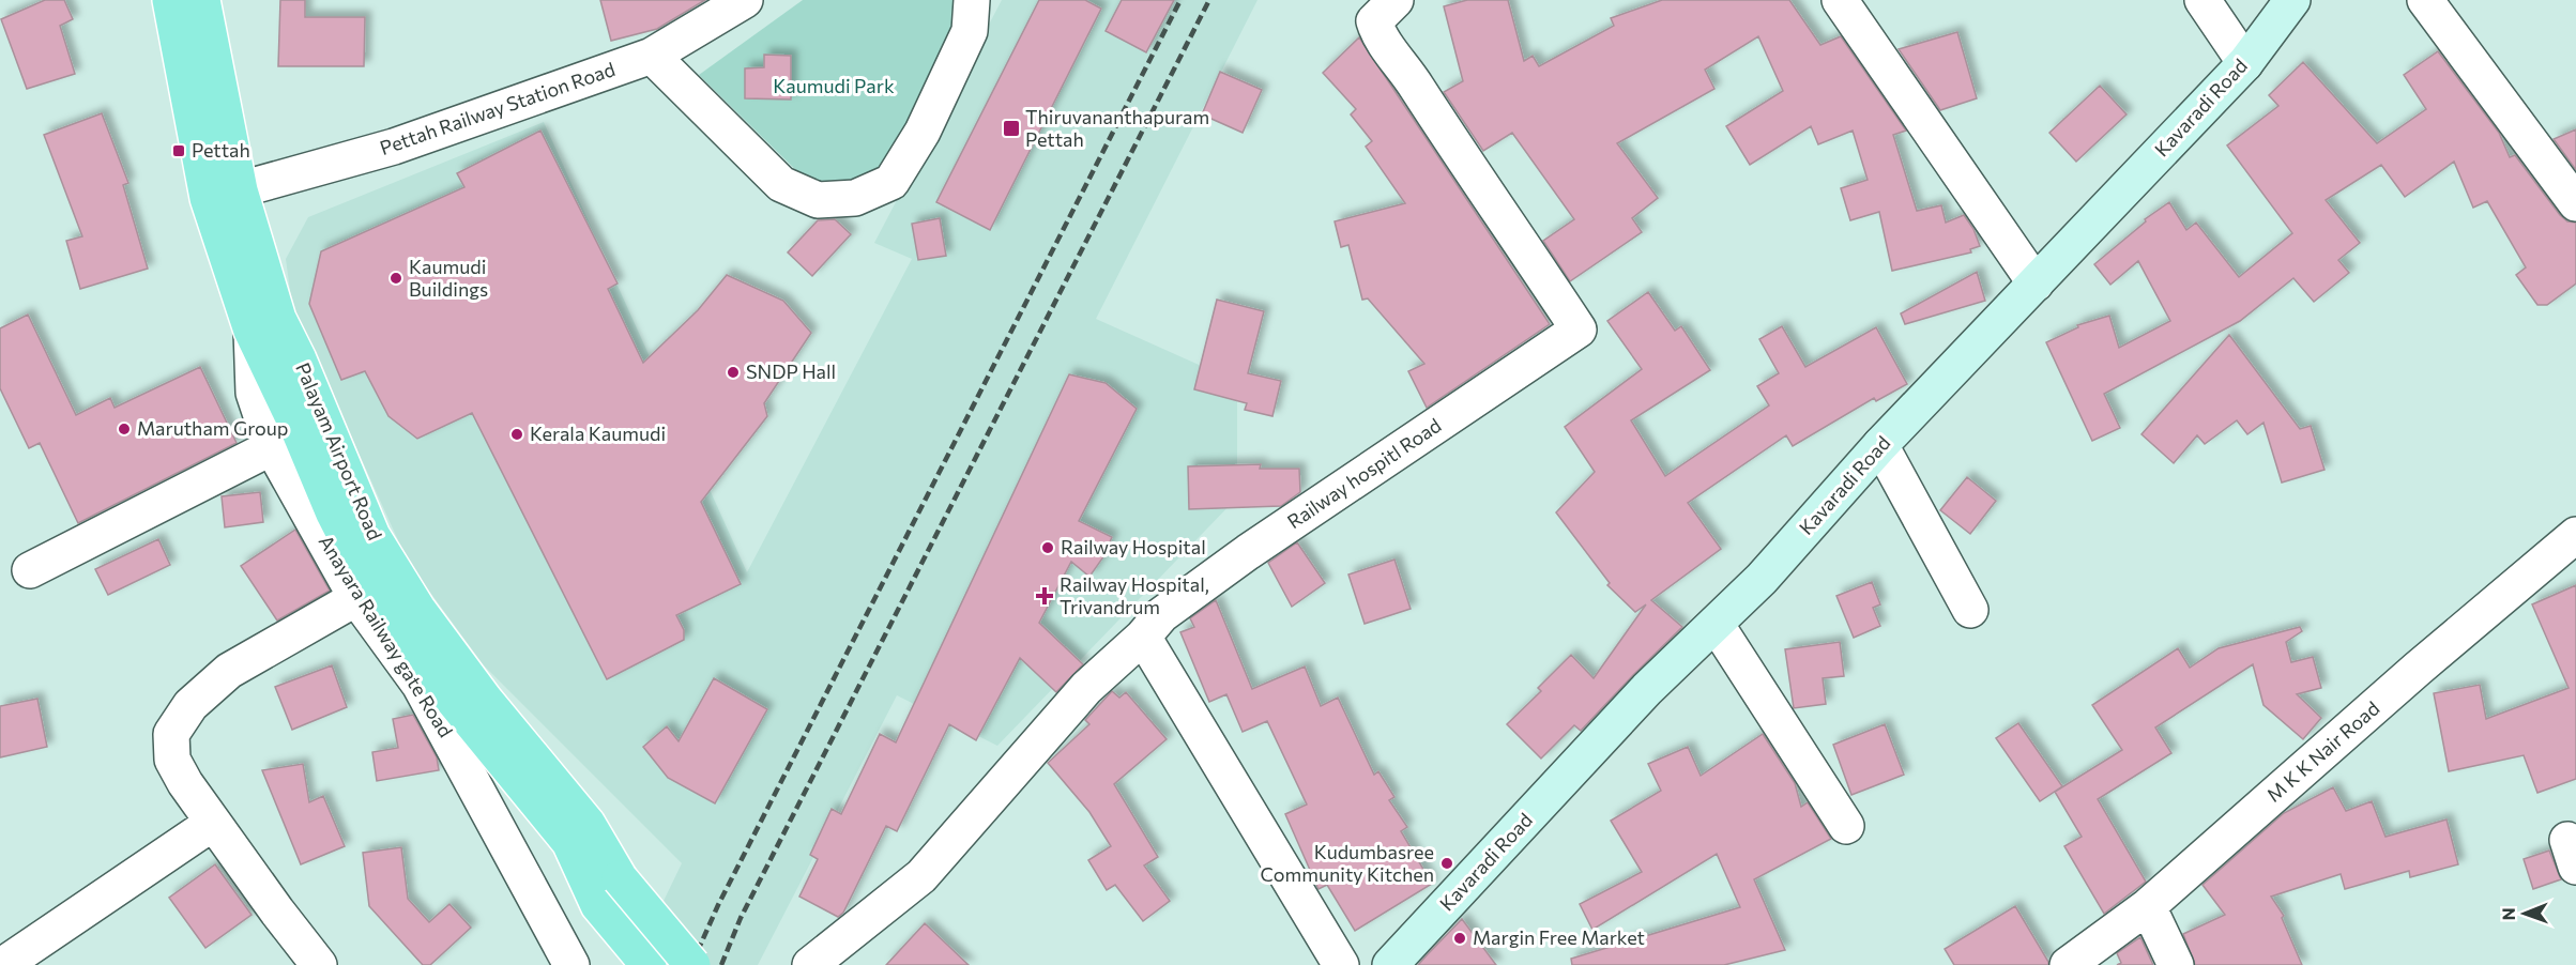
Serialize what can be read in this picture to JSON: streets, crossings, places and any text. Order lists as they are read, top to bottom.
{
  "streets": {
    "main road": ["Kavaradi Road", "Palayam Airport Road"],
    "street": [
      "Pettah Railway Station Road",
      "Railway hospitl Road",
      "Anayara Railway gate Road",
      "M K K Nair Road"
    ]
  },
  "crossings": [
    ["Pettah Railway Station Road", "Palayam Airport Road"],
    ["Palayam Airport Road", "Anayara Railway gate Road"]
  ],
  "parks": ["Kaumudi Park"],
  "places": {
    "transit": ["Thiruvananthapuram Pettah", "Pettah"],
    "other": [
      "Kaumudi Buildings",
      "SNDP Hall",
      "Marutham Group",
      "Kerala Kaumudi",
      "Railway Hospital",
      "Kudumbasree Community Kitchen",
      "Margin Free Market"
    ],
    "health": ["Railway Hospital, Trivandrum"]
  },
  "north": "left"
}
